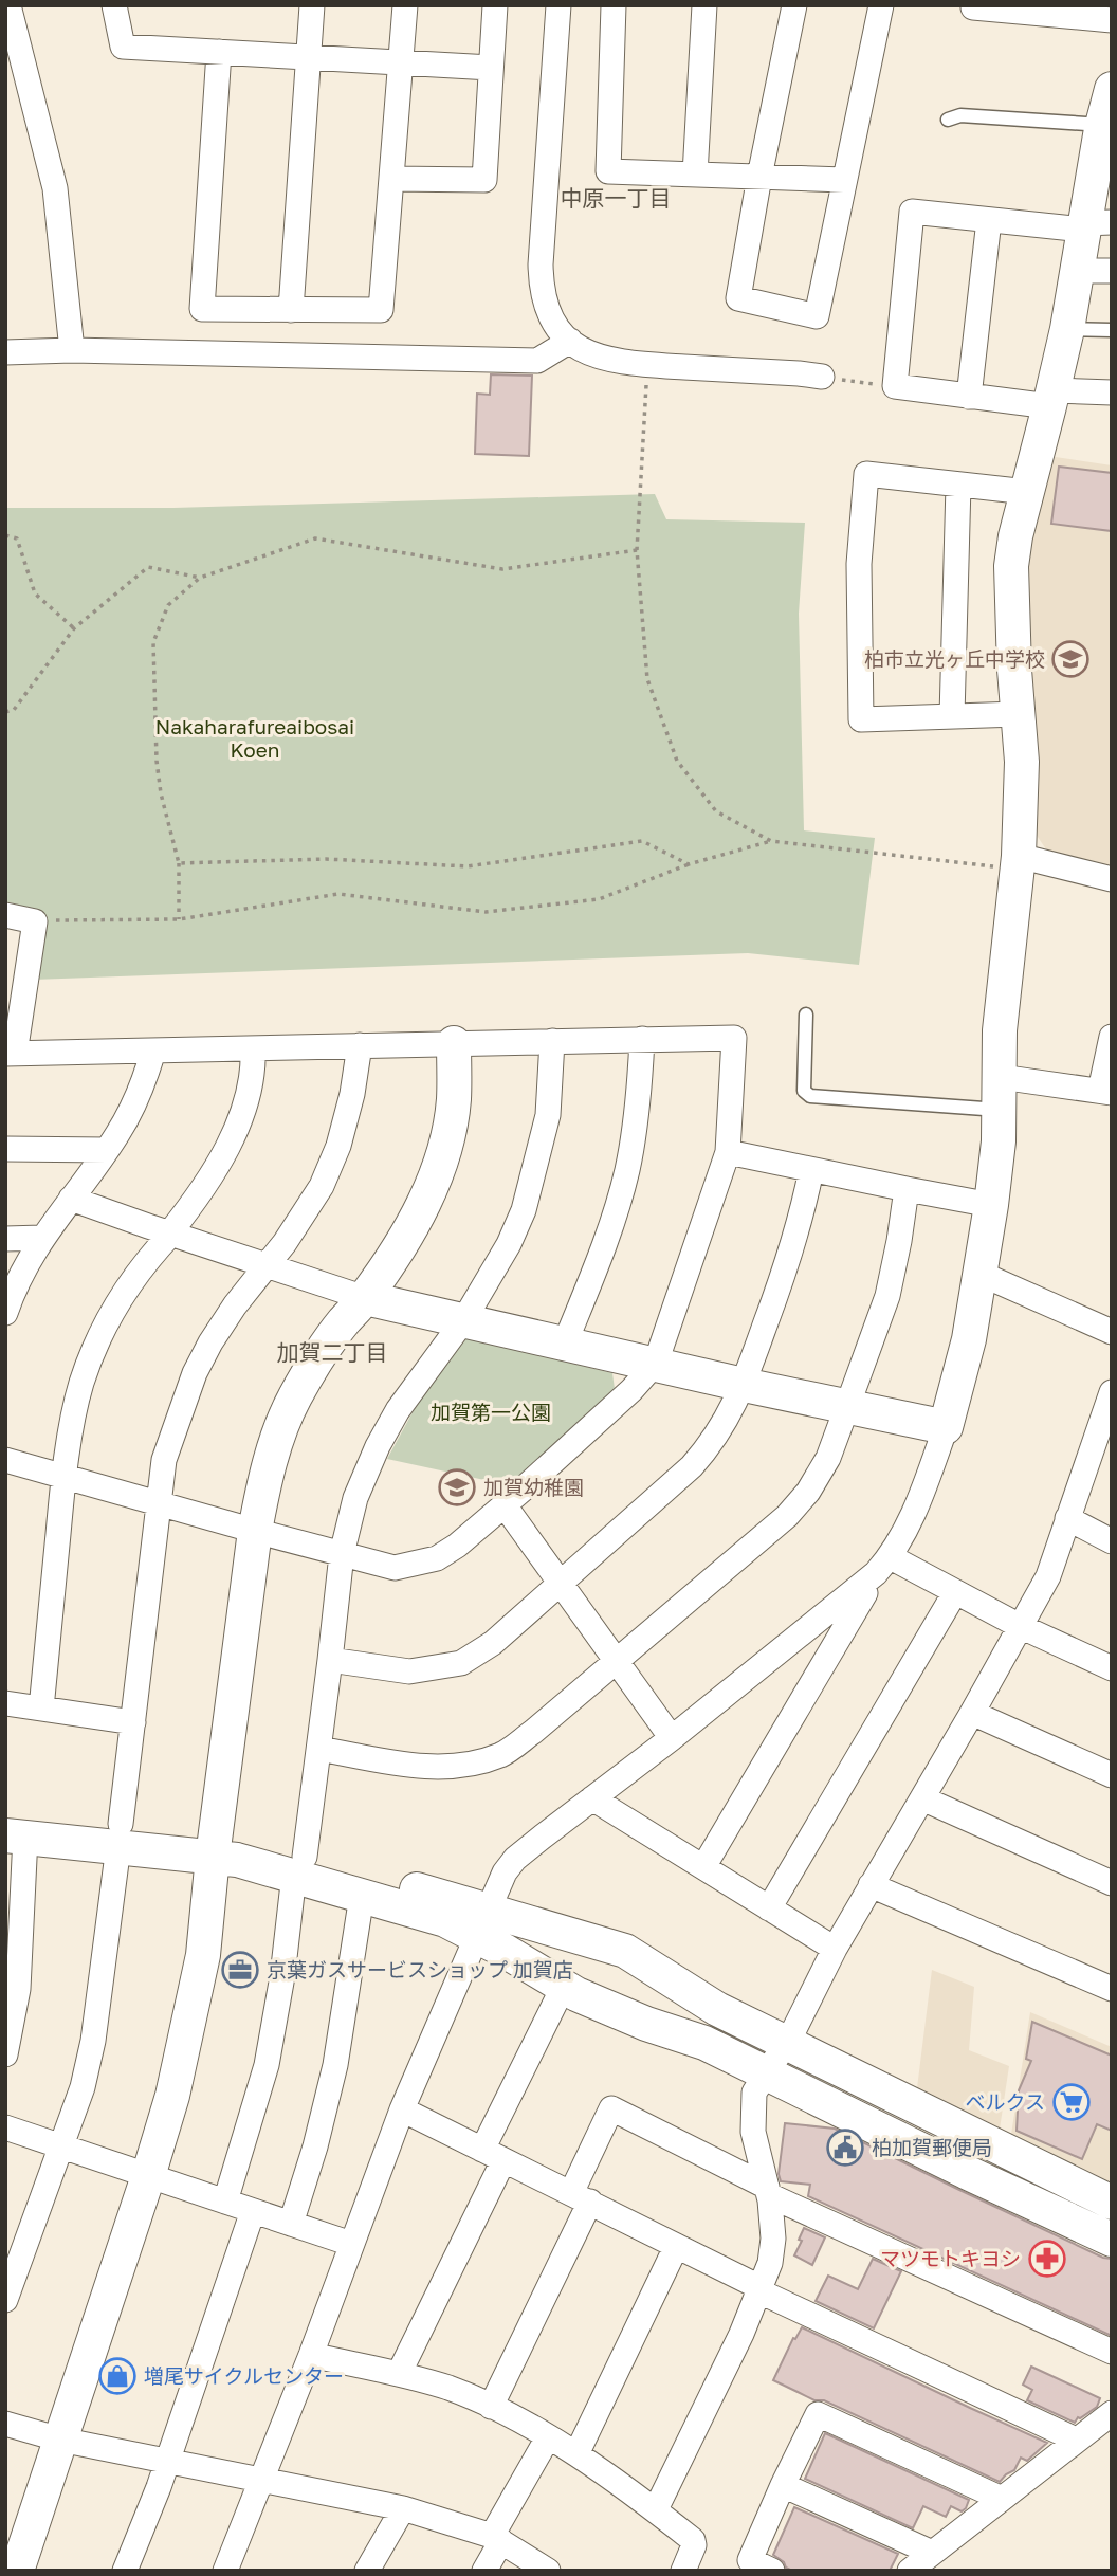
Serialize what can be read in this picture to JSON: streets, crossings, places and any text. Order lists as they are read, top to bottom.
{
  "districts": ["中原一丁目", "加賀二丁目"],
  "parks": ["Nakaharafureaibosai Koen", "加賀第一公園"],
  "places": {
    "school or university": ["柏市立光ヶ丘中学校", "加賀幼稚園"],
    "office": ["京葉ガスサービスショップ 加賀店"],
    "supermarket": ["ベルクス"],
    "public building": ["柏加賀郵便局"],
    "pharmacy": ["マツモトキヨシ"],
    "shop": ["増尾サイクルセンター"]
  }
}
